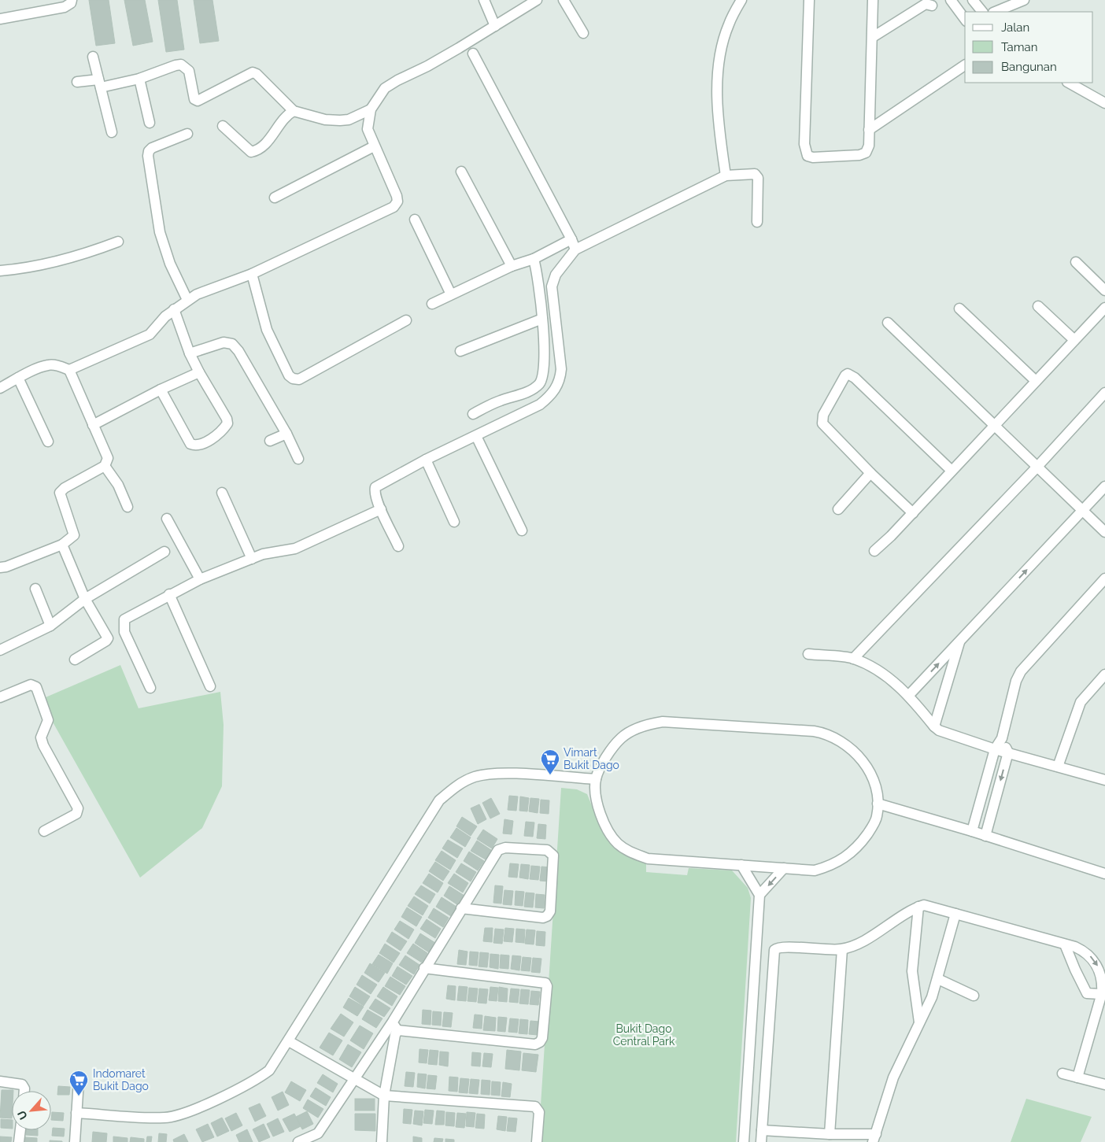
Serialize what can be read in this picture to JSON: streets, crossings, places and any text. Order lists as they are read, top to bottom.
{
  "parks": ["Bukit Dago Central Park"],
  "places": {
    "supermarket": ["Vimart Bukit Dago", "Indomaret Bukit Dago"]
  },
  "legend": ["Jalan", "Taman", "Bangunan"],
  "north": "bottom left"
}
